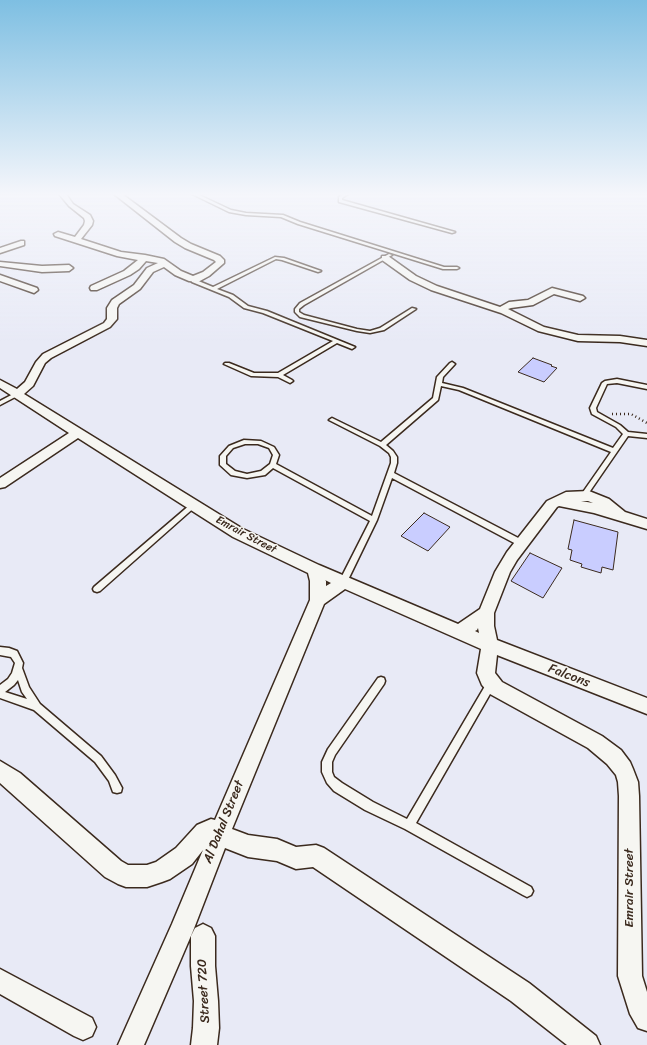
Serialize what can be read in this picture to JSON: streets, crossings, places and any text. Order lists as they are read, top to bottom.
{
  "streets": {
    "street": [
      "Emrair Street",
      "Falcons",
      "Al Dahal Street",
      "Street 720"
    ]
  },
  "crossings": [
    ["Emrair Street", "Falcons"]
  ]
}
